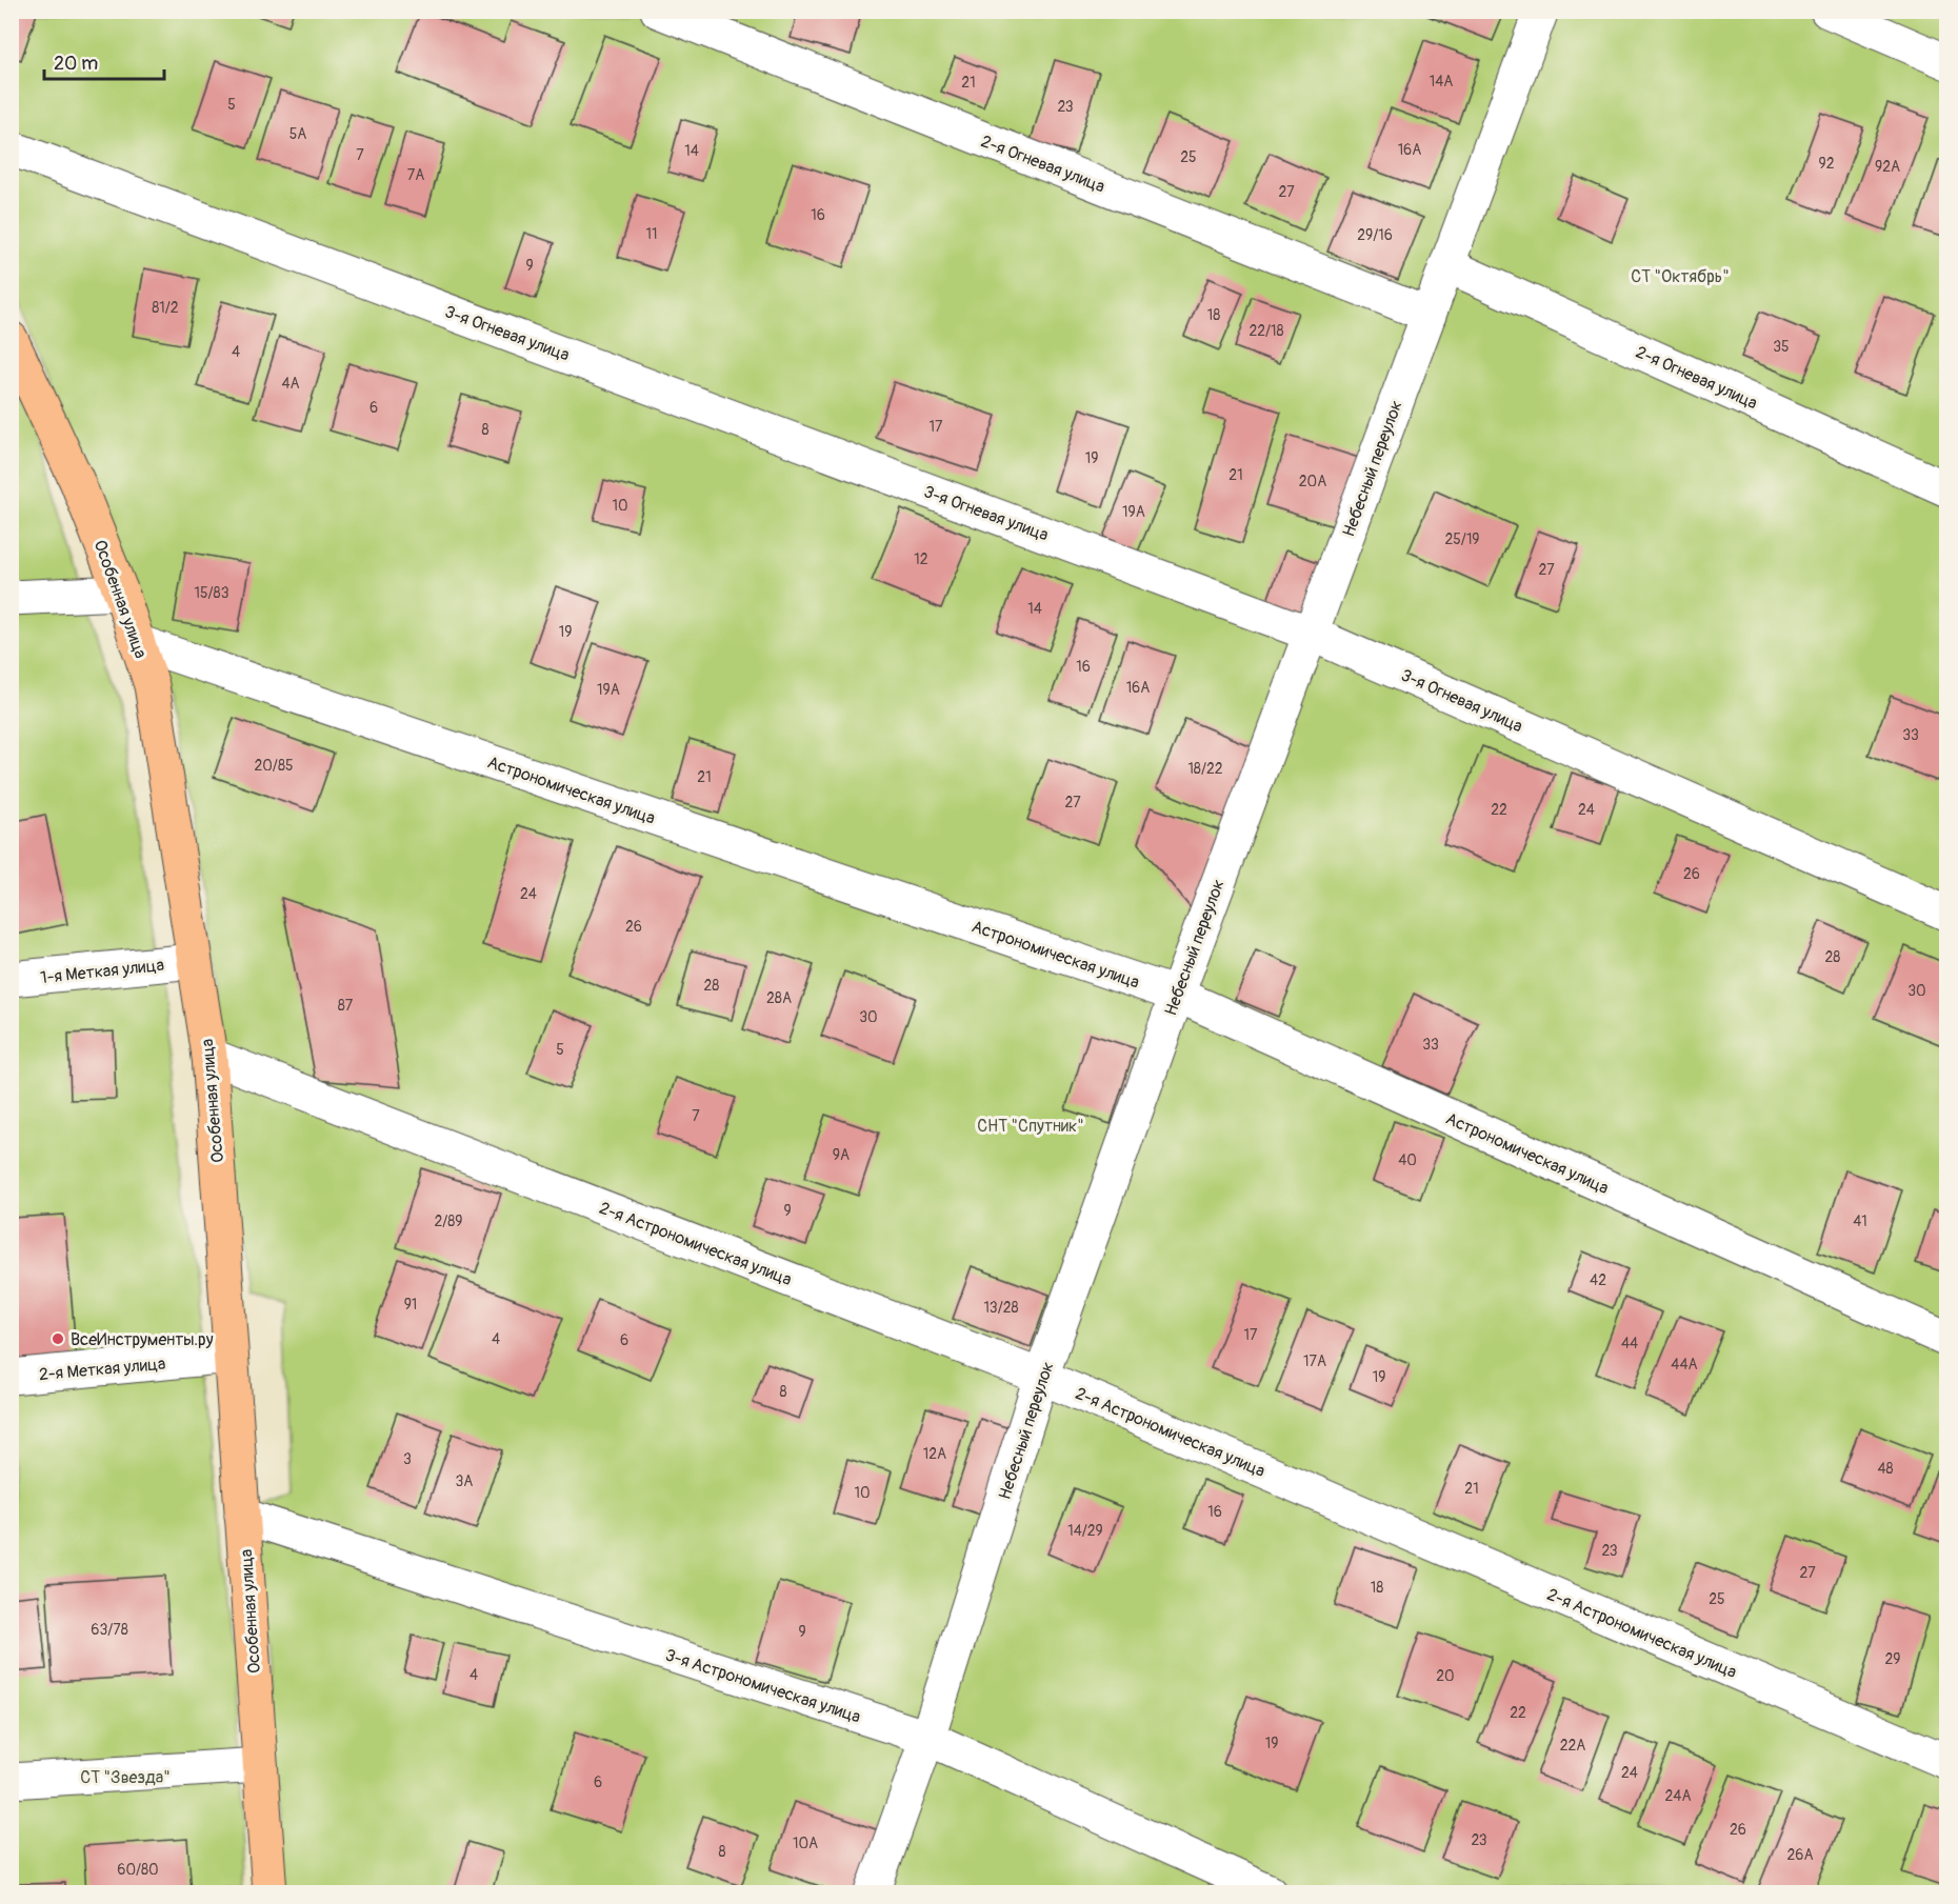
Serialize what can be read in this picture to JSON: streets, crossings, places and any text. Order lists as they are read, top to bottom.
{
  "streets": {
    "main road": ["Особенная улица"],
    "lane": [
      "2-я Огневая улица",
      "3-я Огневая улица",
      "Небесный переулок",
      "Астрономическая улица",
      "1-я Меткая улица",
      "2-я Астрономическая улица",
      "2-я Меткая улица",
      "3-я Астрономическая улица"
    ]
  },
  "crossings": [
    ["2-я Огневая улица", "Небесный переулок"],
    ["3-я Огневая улица", "Небесный переулок"],
    ["Небесный переулок", "Астрономическая улица"],
    ["Небесный переулок", "2-я Астрономическая улица"],
    ["Небесный переулок", "3-я Астрономическая улица"],
    ["Особенная улица", "Астрономическая улица"],
    ["Особенная улица", "1-я Меткая улица"],
    ["Особенная улица", "2-я Астрономическая улица"],
    ["Особенная улица", "2-я Меткая улица"],
    ["Особенная улица", "3-я Астрономическая улица"]
  ],
  "parks": ["СТ \"Октябрь\"", "СНТ \"Спутник\"", "СТ \"Звезда\""],
  "places": ["ВсеИнструменты.ру"],
  "house_numbers": [
    "14А",
    "21",
    "5",
    "23",
    "5А",
    "16А",
    "14",
    "7",
    "25",
    "92",
    "92А",
    "7А",
    "27",
    "16",
    "11",
    "29/16",
    "9",
    "81/2",
    "18",
    "22/18",
    "35",
    "4",
    "4А",
    "6",
    "17",
    "8",
    "19",
    "21",
    "20А",
    "10",
    "19А",
    "25/19",
    "12",
    "27",
    "15/83",
    "14",
    "19",
    "16",
    "16А",
    "19А",
    "33",
    "20/85",
    "18/22",
    "21",
    "27",
    "22",
    "24",
    "26",
    "24",
    "26",
    "28",
    "28",
    "30",
    "28А",
    "87",
    "30",
    "33",
    "5",
    "7",
    "9А",
    "40",
    "9",
    "2/89",
    "41",
    "42",
    "91",
    "13/28",
    "17",
    "4",
    "6",
    "44",
    "17А",
    "44А",
    "19",
    "8",
    "12А",
    "3",
    "48",
    "3А",
    "21",
    "10",
    "16",
    "14/29",
    "23",
    "27",
    "18",
    "25",
    "63/78",
    "9",
    "29",
    "4",
    "20",
    "22",
    "19",
    "22А",
    "24",
    "6",
    "24А",
    "26",
    "23",
    "10А",
    "8",
    "26А",
    "60/80"
  ],
  "scale_bar": "20 m"
}
